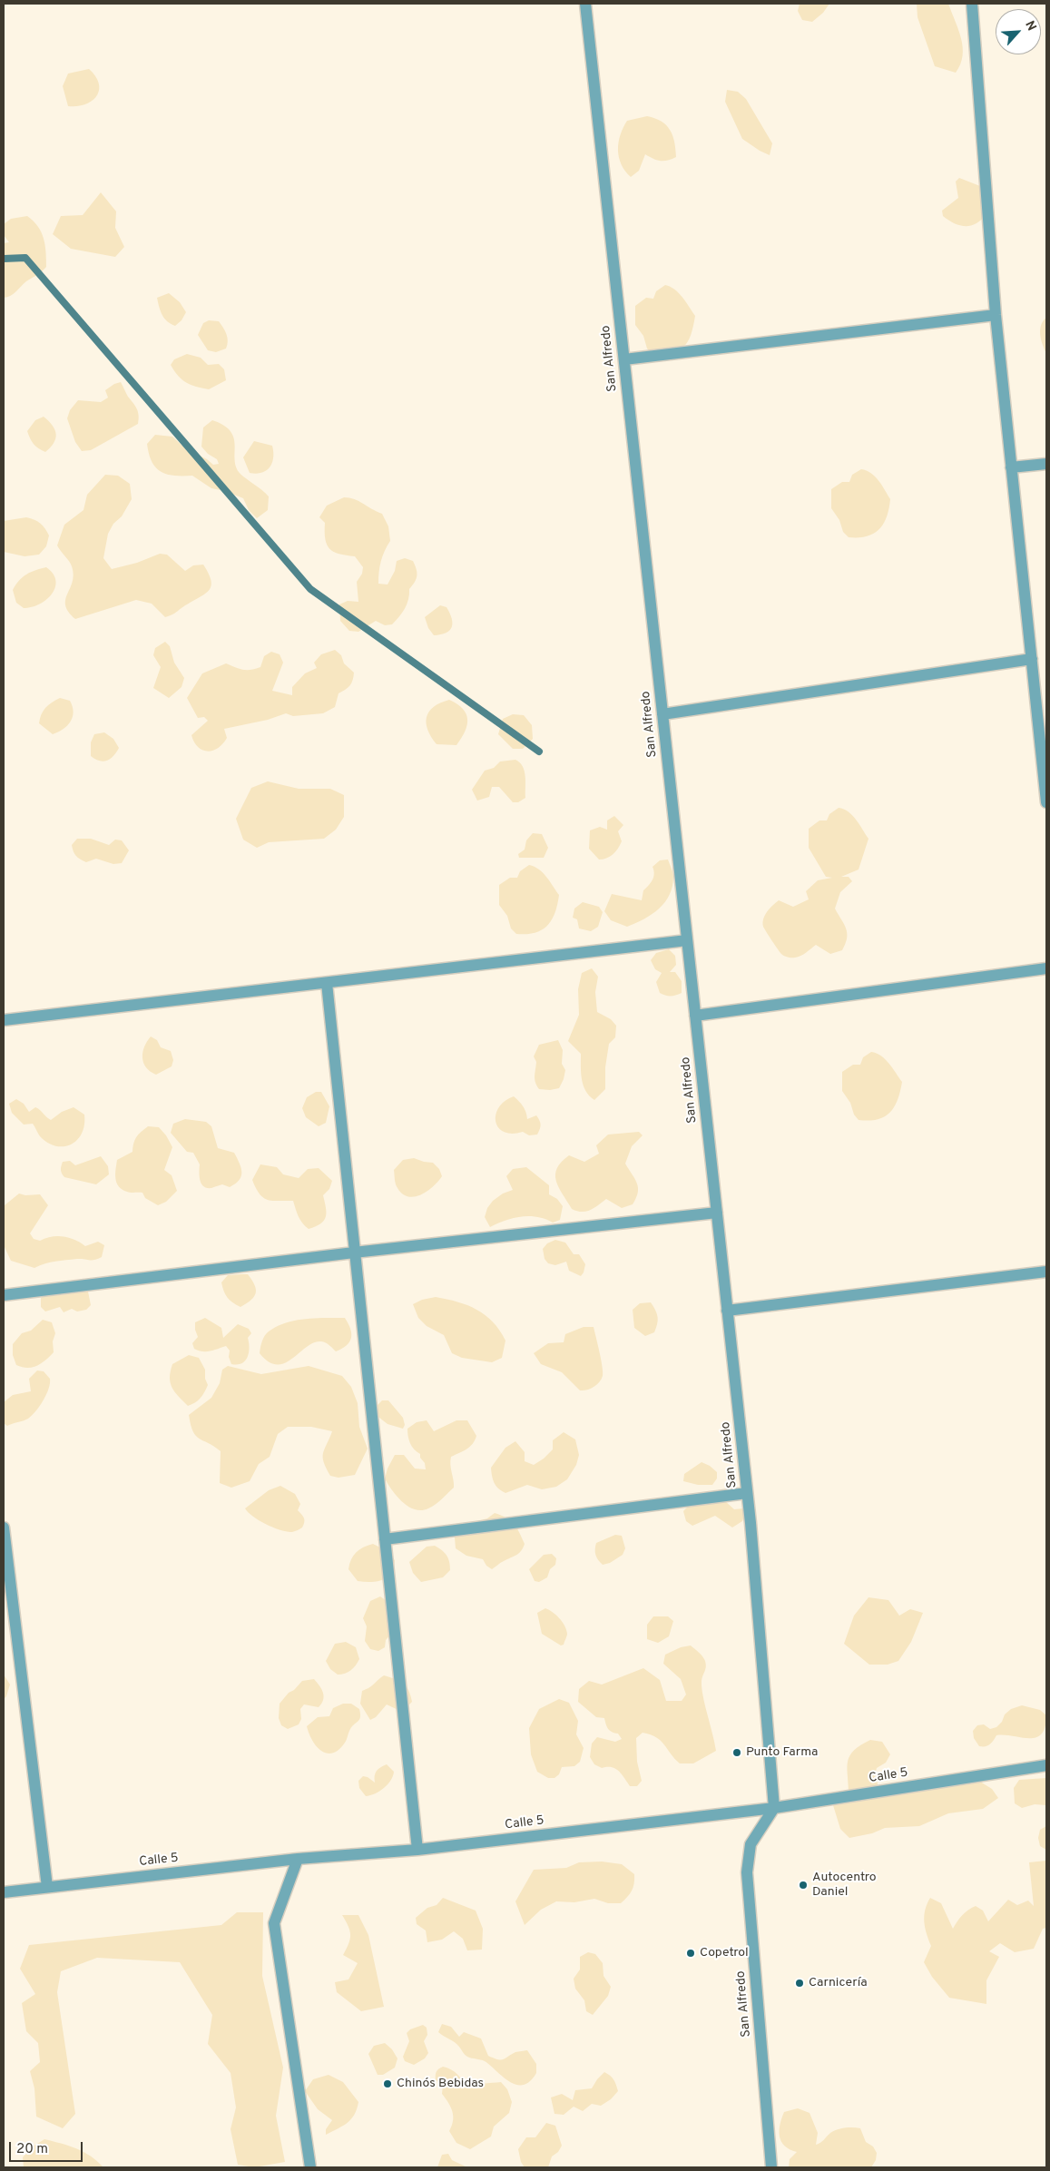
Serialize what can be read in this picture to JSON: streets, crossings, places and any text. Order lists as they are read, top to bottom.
{
  "streets": {
    "street": ["San Alfredo", "Calle 5"]
  },
  "crossings": [
    ["San Alfredo", "Calle 5"]
  ],
  "places": [
    "Punto Farma",
    "Autocentro Daniel",
    "Copetrol",
    "Carnicería",
    "Chino´s Bebidas"
  ],
  "scale_bar": "20 m",
  "north": "top right"
}
